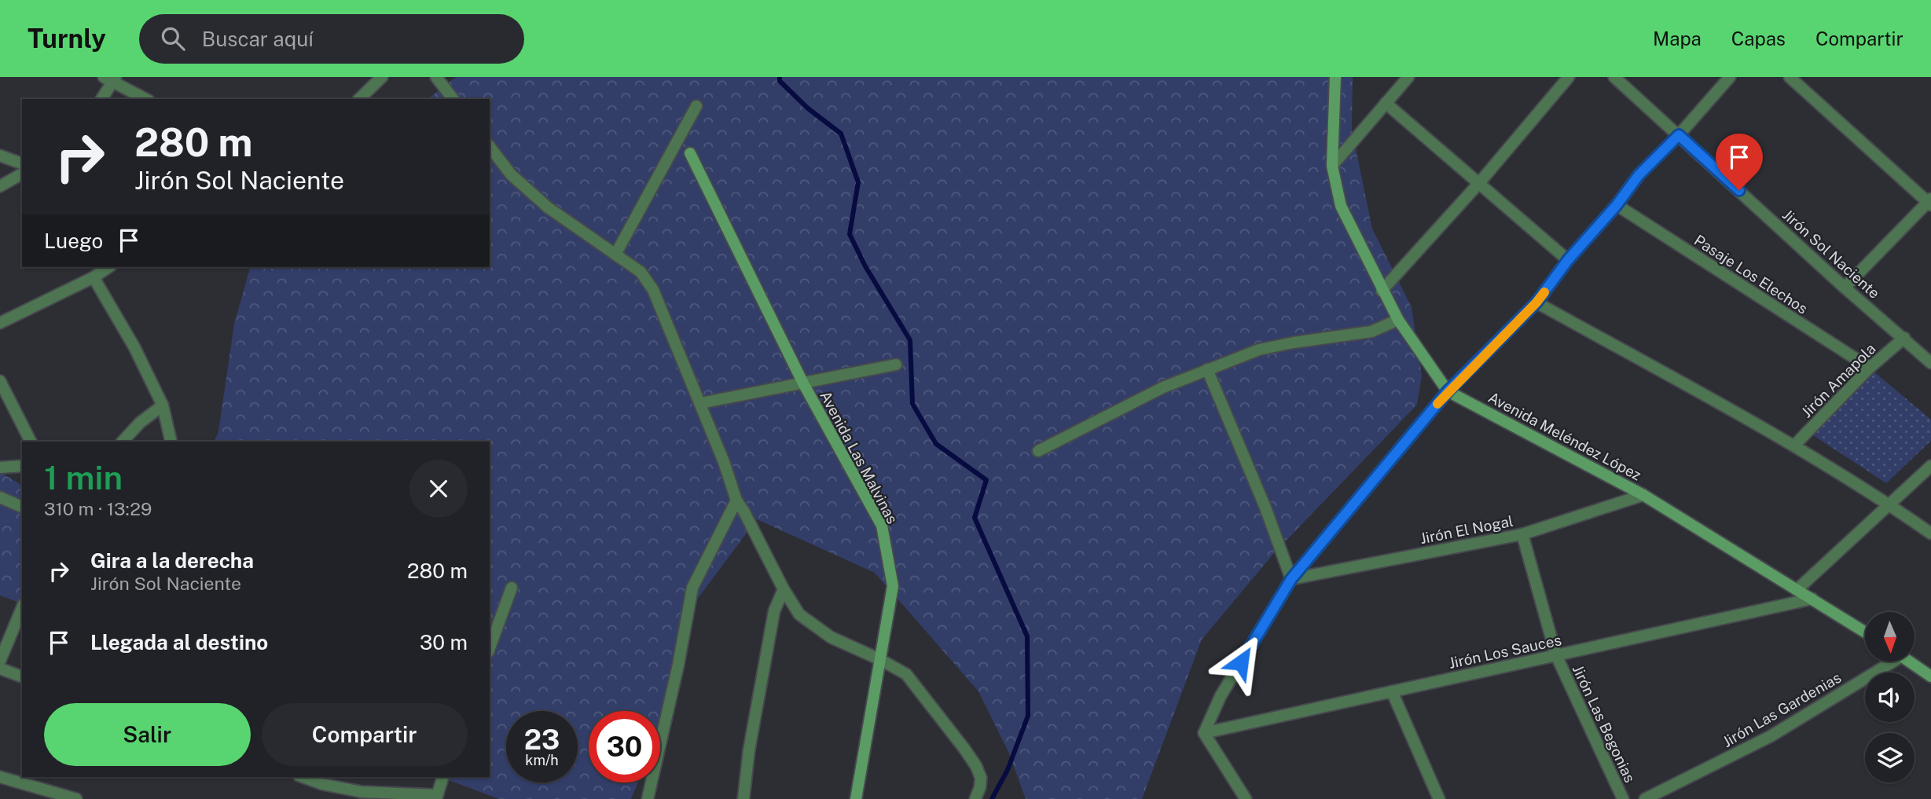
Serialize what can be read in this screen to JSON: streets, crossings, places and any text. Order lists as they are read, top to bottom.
{
  "streets": {
    "street": [
      "Jirón Sol Naciente",
      "Pasaje Los Elechos",
      "Jirón Amapola",
      "Avenida Meléndez López",
      "Avenida Las Malvinas",
      "Jirón El Nogal",
      "Jirón Los Sauces",
      "Jirón Las Gardenias",
      "Jirón Las Begonias"
    ]
  },
  "crossings": [
    ["Jirón Sol Naciente", "Jirón Amapola"],
    ["Pasaje Los Elechos", "Jirón Amapola"],
    ["Avenida Meléndez López", "Jirón El Nogal"],
    ["Avenida Meléndez López", "Jirón Los Sauces"],
    ["Jirón El Nogal", "Jirón Las Begonias"],
    ["Jirón Los Sauces", "Jirón Las Begonias"]
  ],
  "north": "bottom",
  "page": {
    "header": "Turnly",
    "search": "Buscar aquí",
    "nav": ["Mapa", "Capas", "Compartir"],
    "turn": ["280 m", "Jirón Sol Naciente"],
    "then": "Luego",
    "heading": ["1 min", "310 m · 13:29"],
    "list": [
      {
        "name": "Gira a la derecha",
        "note": "Jirón Sol Naciente",
        "value": "280 m"
      },
      {
        "name": "Llegada al destino",
        "value": "30 m"
      }
    ],
    "buttons": ["Salir", "Compartir"],
    "speed": "23 km/h",
    "limit": "30"
  }
}
